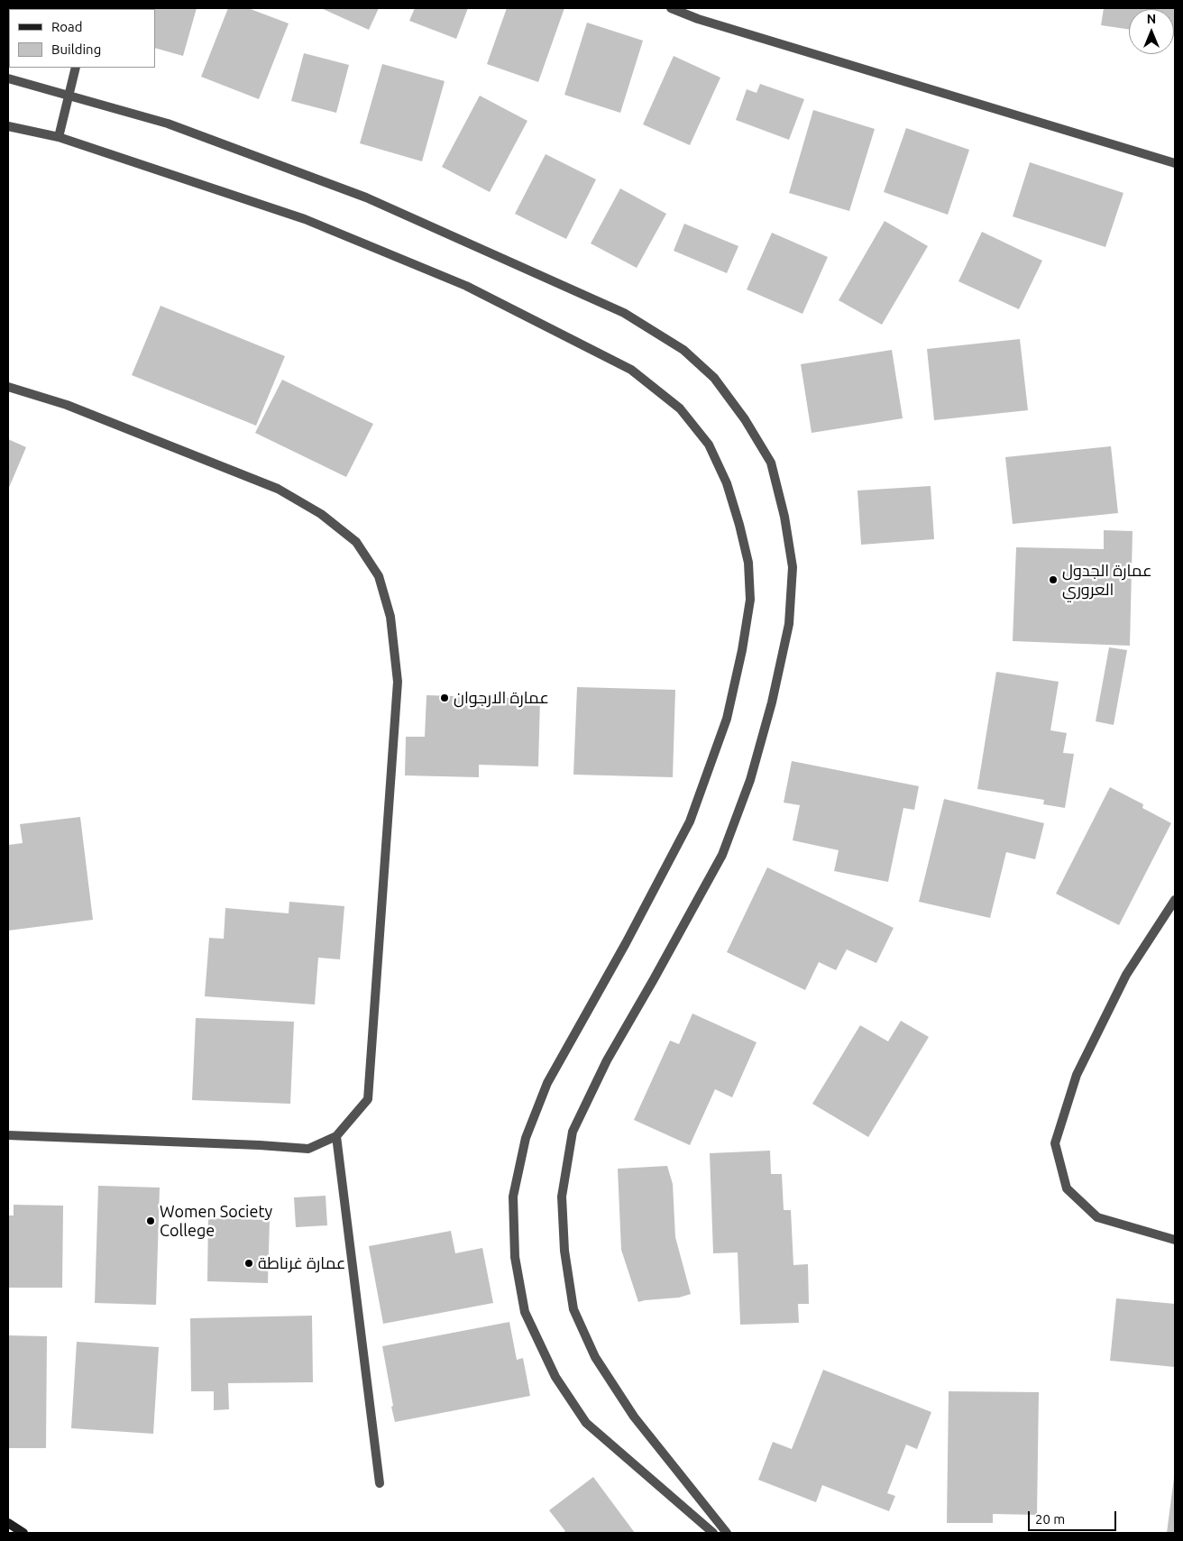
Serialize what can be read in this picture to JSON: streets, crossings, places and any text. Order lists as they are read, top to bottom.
{
  "places": [
    "عمارة الجدول العروري",
    "عمارة الارجوان",
    "Women Society College",
    "عمارة غرناطة"
  ],
  "legend": ["Road", "Building"],
  "scale_bar": "20 m",
  "north": "top"
}
